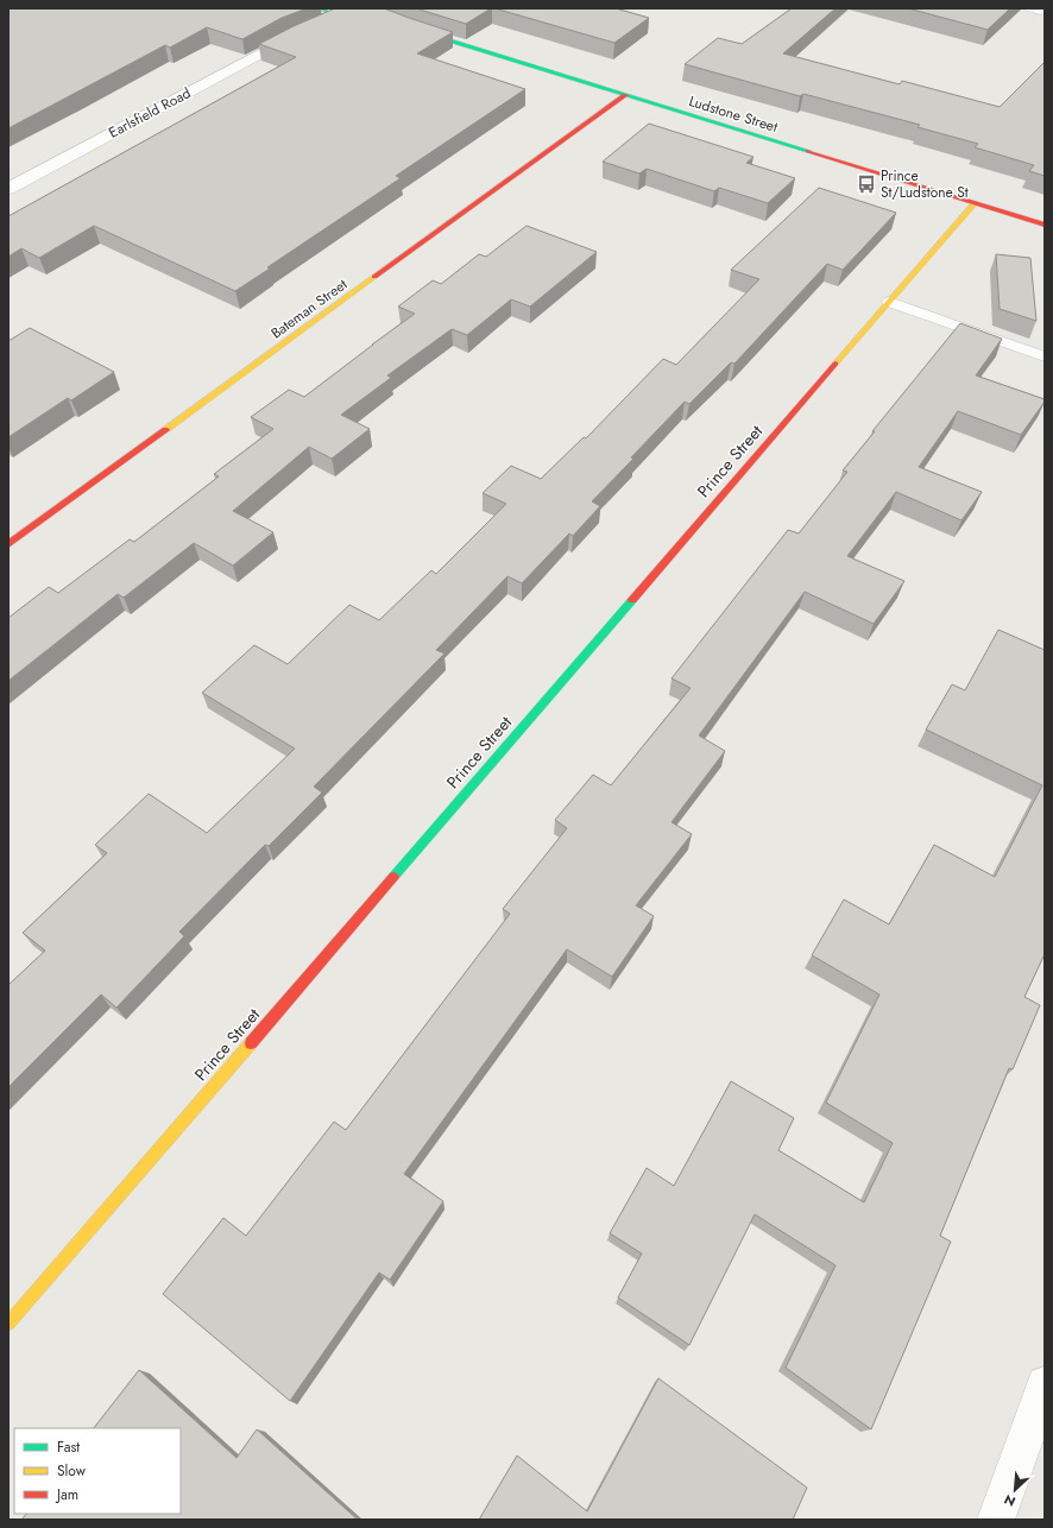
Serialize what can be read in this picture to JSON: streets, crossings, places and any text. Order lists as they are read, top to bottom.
{
  "streets": {
    "street": [
      "Earlsfield Road",
      "Ludstone Street",
      "Bateman Street",
      "Prince Street"
    ]
  },
  "crossings": [
    ["Ludstone Street", "Bateman Street"],
    ["Ludstone Street", "Prince Street"]
  ],
  "places": {
    "bus stop": ["Prince St/Ludstone St"]
  },
  "legend": ["Fast", "Slow", "Jam"],
  "north": "bottom left"
}
